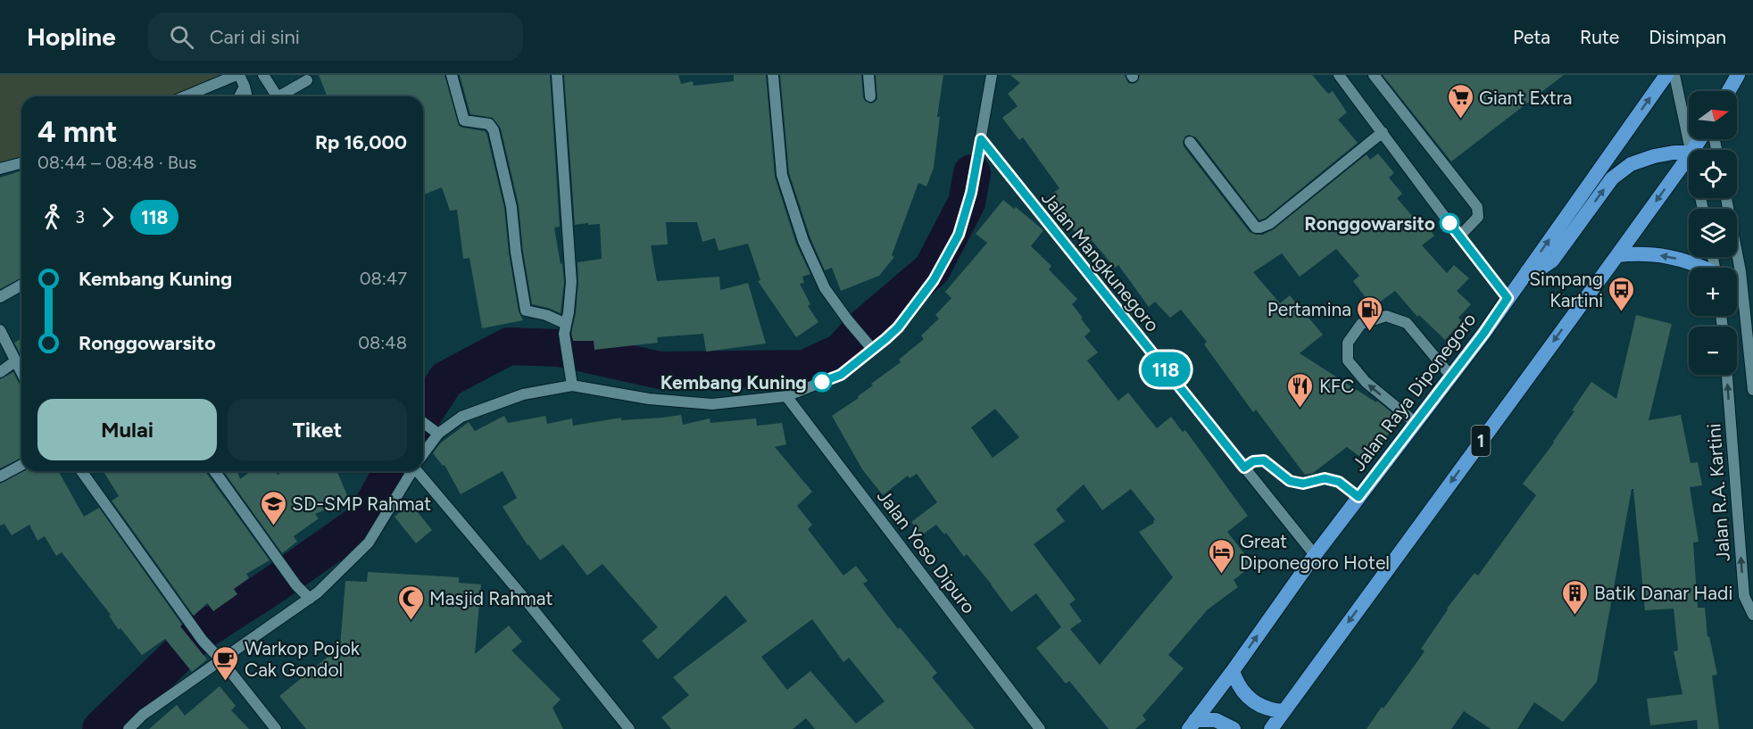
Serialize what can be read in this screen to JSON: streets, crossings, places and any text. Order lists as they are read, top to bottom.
{
  "streets": {
    "highway": ["Jalan Raya Diponegoro", "1"],
    "street": ["Jalan Mangkunegoro", "Jalan R.A. Kartini", "Jalan Yoso Dipuro"]
  },
  "crossings": [
    ["Jalan Mangkunegoro", "Jalan Raya Diponegoro"]
  ],
  "one_way": ["Jalan R.A. Kartini"],
  "places": {
    "supermarket": ["Giant Extra"],
    "other": ["Ronggowarsito", "Kembang Kuning"],
    "bus stop": ["Simpang Kartini"],
    "fuel station": ["Pertamina"],
    "restaurant": ["KFC"],
    "school or university": ["SD-SMP Rahmat"],
    "hotel": ["Great Diponegoro Hotel"],
    "building": ["Batik Danar Hadi"],
    "mosque": ["Masjid Rahmat"],
    "cafe": ["Warkop Pojok Cak Gondol"]
  },
  "lines": ["bus line 118"],
  "north": "right",
  "page": {
    "header": "Hopline",
    "search": "Cari di sini",
    "nav": ["Peta", "Rute", "Disimpan"],
    "on_map": "118",
    "map_buttons": ["+", "−"],
    "heading": ["4 mnt", "08:44 – 08:48 · Bus", "Rp 16,000"],
    "legs": ["3", "118"],
    "list": [
      {
        "name": "Kembang Kuning",
        "value": "08:47"
      },
      {
        "name": "Ronggowarsito",
        "value": "08:48"
      }
    ],
    "buttons": ["Mulai", "Tiket"]
  }
}
